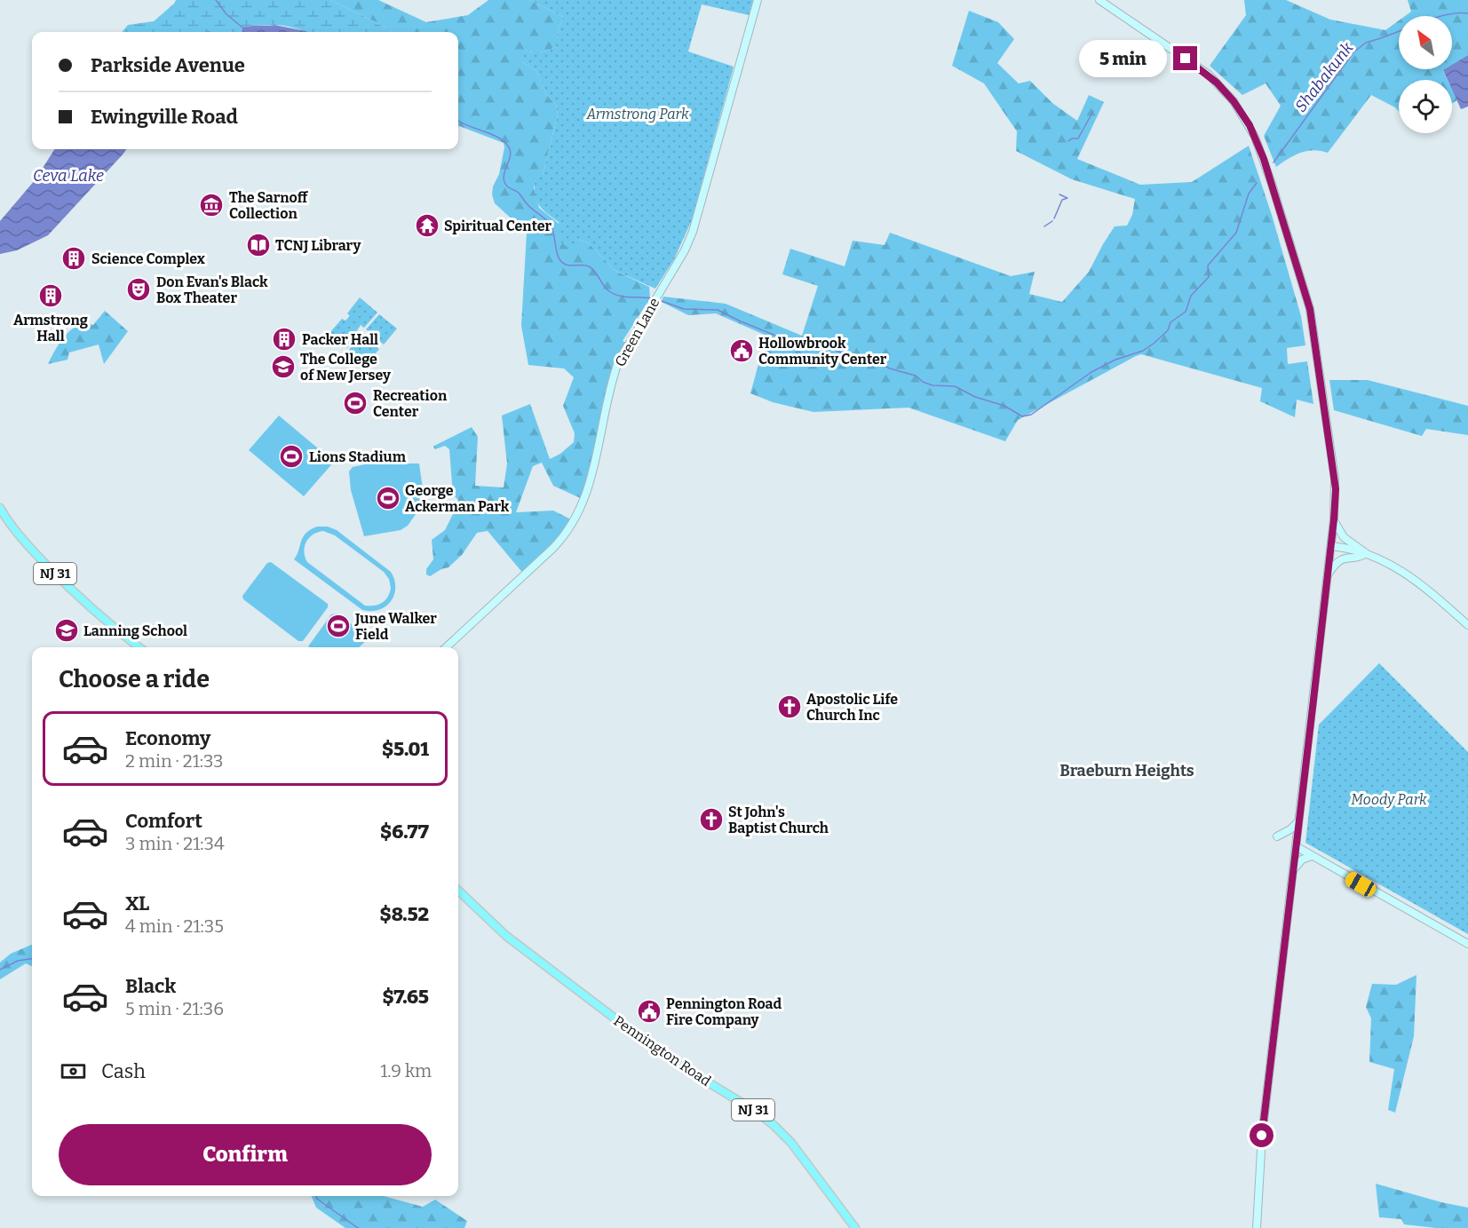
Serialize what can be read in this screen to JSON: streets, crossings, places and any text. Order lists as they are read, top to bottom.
{
  "streets": {
    "main road": ["Green Lane", "NJ 31", "Pennington Road"]
  },
  "districts": ["Braeburn Heights"],
  "water": ["Shabakunk", "Ceva Lake"],
  "parks": ["Armstrong Park", "Moody Park"],
  "places": {
    "museum": ["The Sarnoff Collection"],
    "temple": ["Spiritual Center"],
    "library": ["TCNJ Library"],
    "building": ["Science Complex", "Armstrong Hall", "Packer Hall"],
    "theatre": ["Don Evan's Black Box Theater"],
    "public building": ["Hollowbrook Community Center", "Pennington Road Fire Company"],
    "school or university": ["The College of New Jersey", "Lanning School"],
    "sports": [
      "Recreation Center",
      "Lions Stadium",
      "George Ackerman Park",
      "June Walker Field"
    ],
    "church": ["Apostolic Life Church Inc", "St John's Baptist Church"]
  },
  "north": "top left",
  "page": {
    "banner": ["Parkside Avenue", "Ewingville Road"],
    "bubble": "5 min",
    "heading": "Choose a ride",
    "list": [
      {
        "name": "Economy",
        "note": "2 min · 21:33",
        "value": "$5.01"
      },
      {
        "name": "Comfort",
        "note": "3 min · 21:34",
        "value": "$6.77"
      },
      {
        "name": "XL",
        "note": "4 min · 21:35",
        "value": "$8.52"
      },
      {
        "name": "Black",
        "note": "5 min · 21:36",
        "value": "$7.65"
      }
    ],
    "pay": ["Cash", "1.9 km"],
    "buttons": "Confirm"
  }
}
